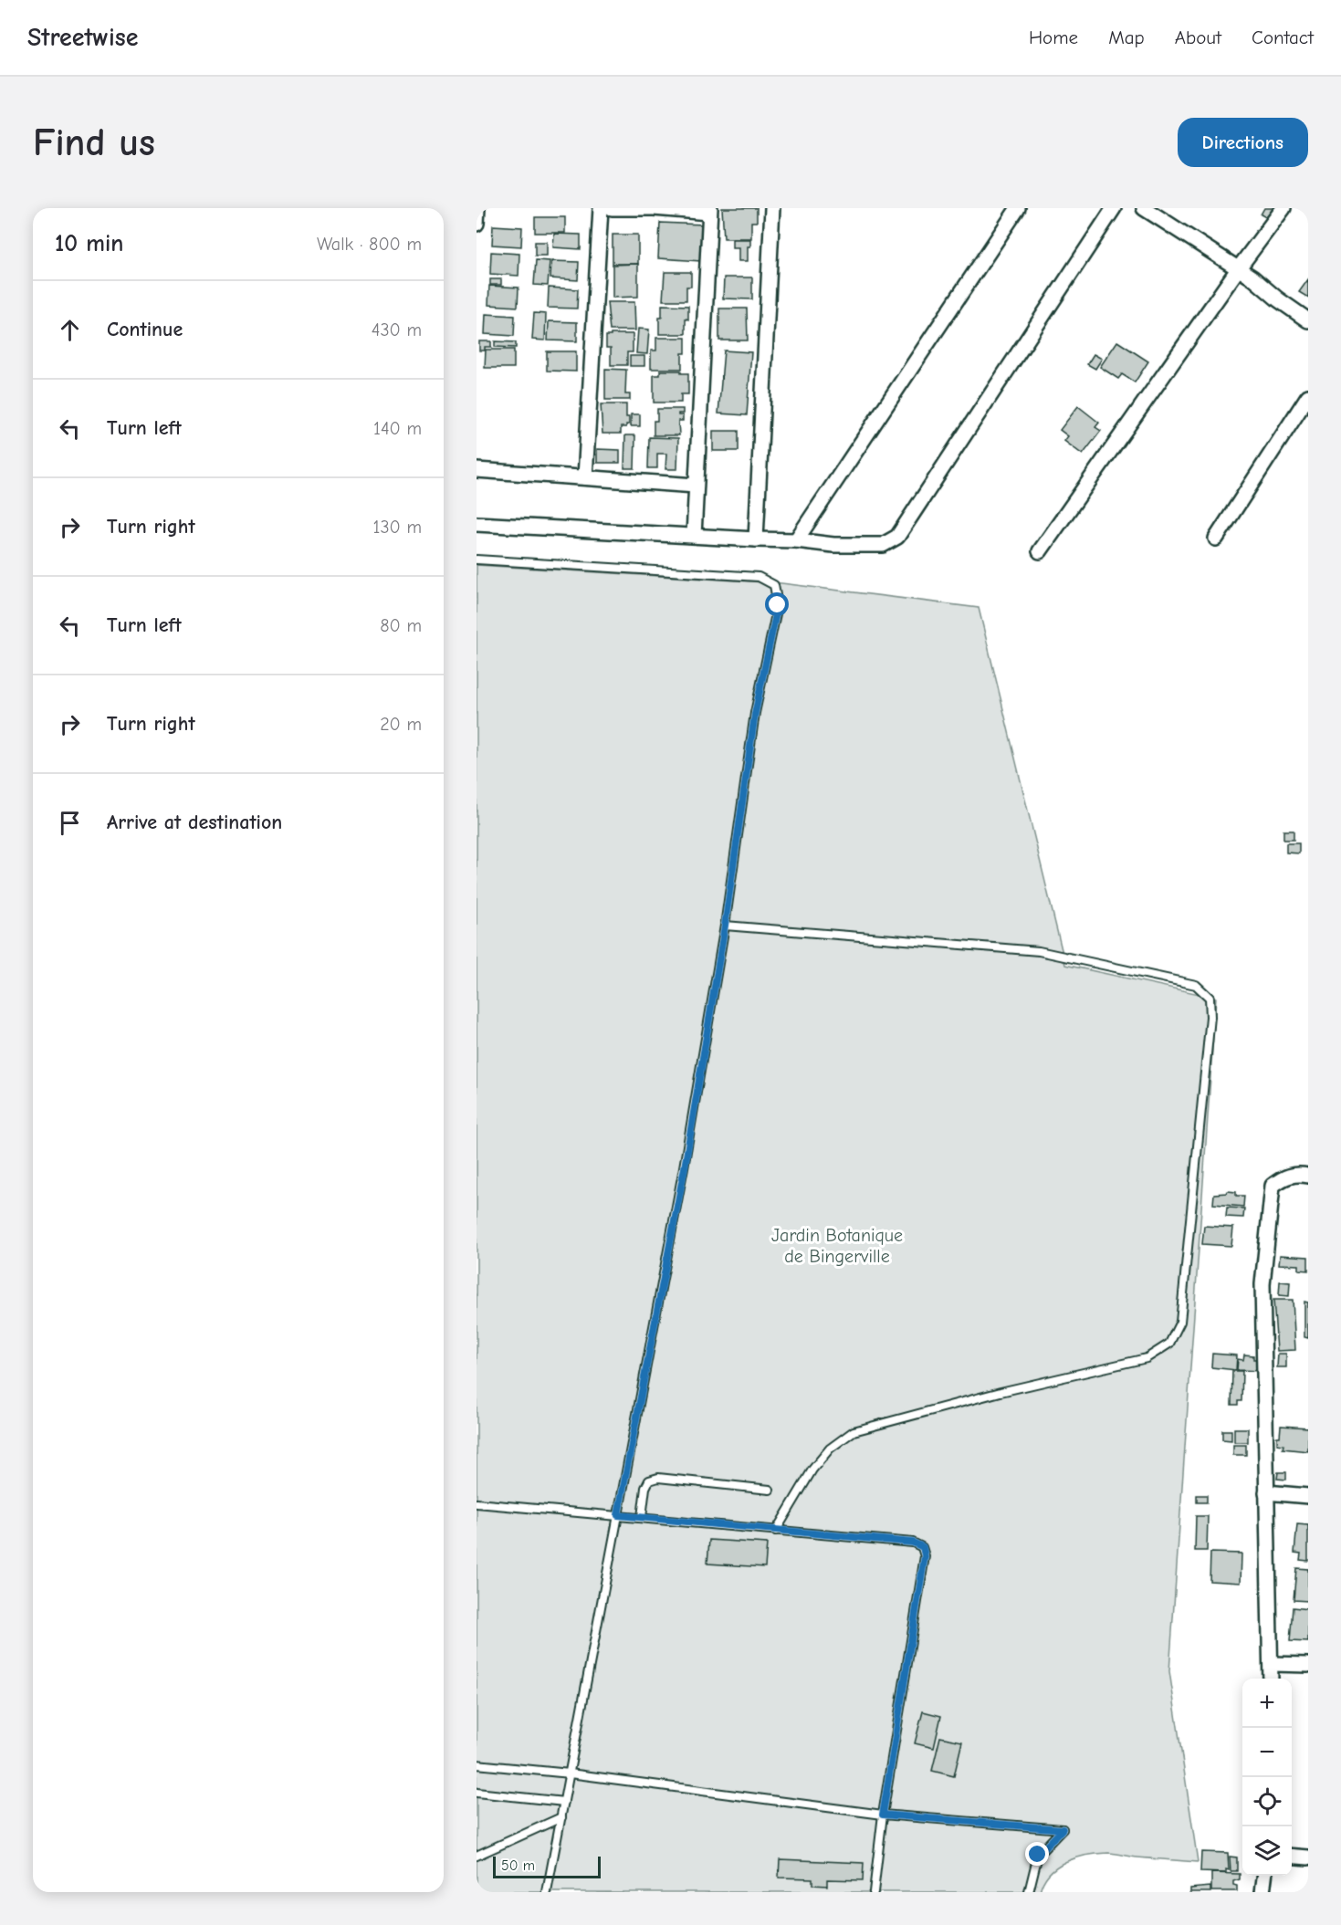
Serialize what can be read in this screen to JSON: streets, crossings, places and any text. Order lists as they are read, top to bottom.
{
  "parks": ["Jardin Botanique de Bingerville"],
  "scale_bar": "50 m",
  "page": {
    "header": "Streetwise",
    "nav": [
      "Home",
      "Map",
      "About",
      "Contact"
    ],
    "buttons": "Directions",
    "title": "Find us",
    "heading": ["10 min", "Walk · 800 m"],
    "list": [
      ["Continue", "430 m"],
      ["Turn left", "140 m"],
      ["Turn right", "130 m"],
      ["Turn left", "80 m"],
      ["Turn right", "20 m"],
      "Arrive at destination"
    ],
    "map_buttons": ["+", "−"],
    "scale": "50 m"
  }
}
